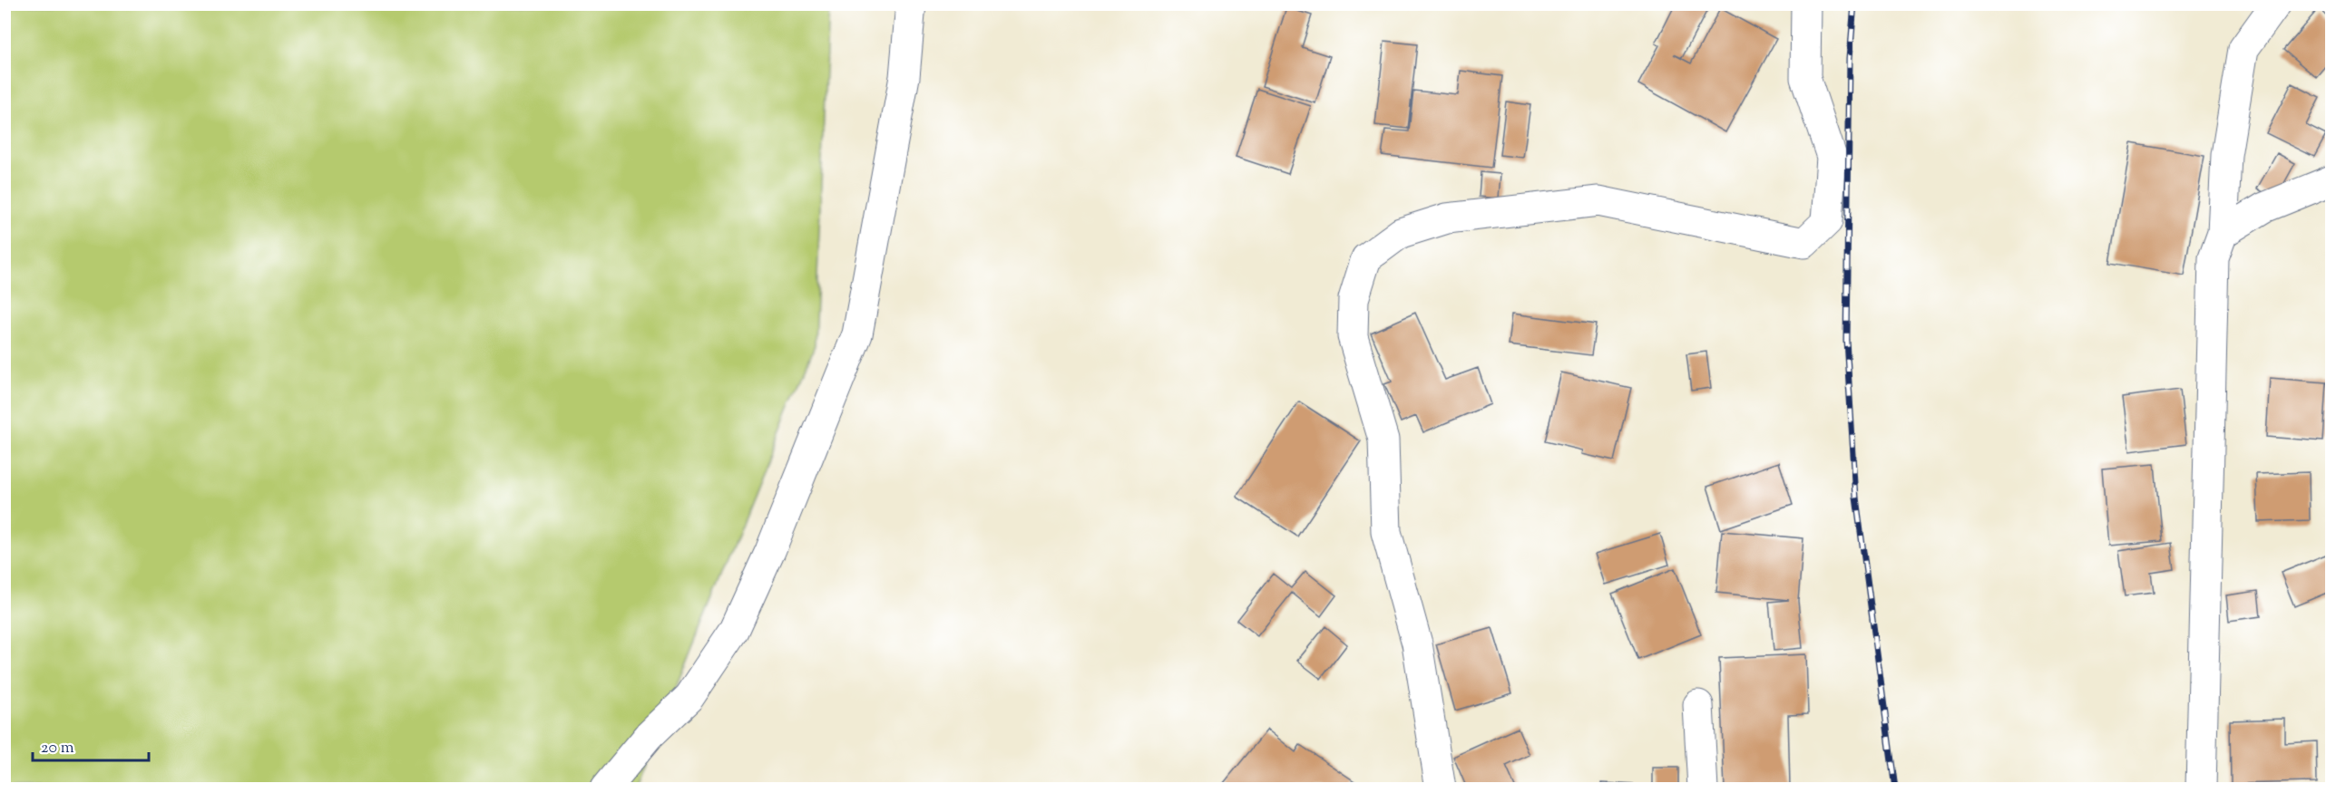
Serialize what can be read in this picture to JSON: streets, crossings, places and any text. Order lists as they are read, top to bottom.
{
  "scale_bar": "20 m"
}
